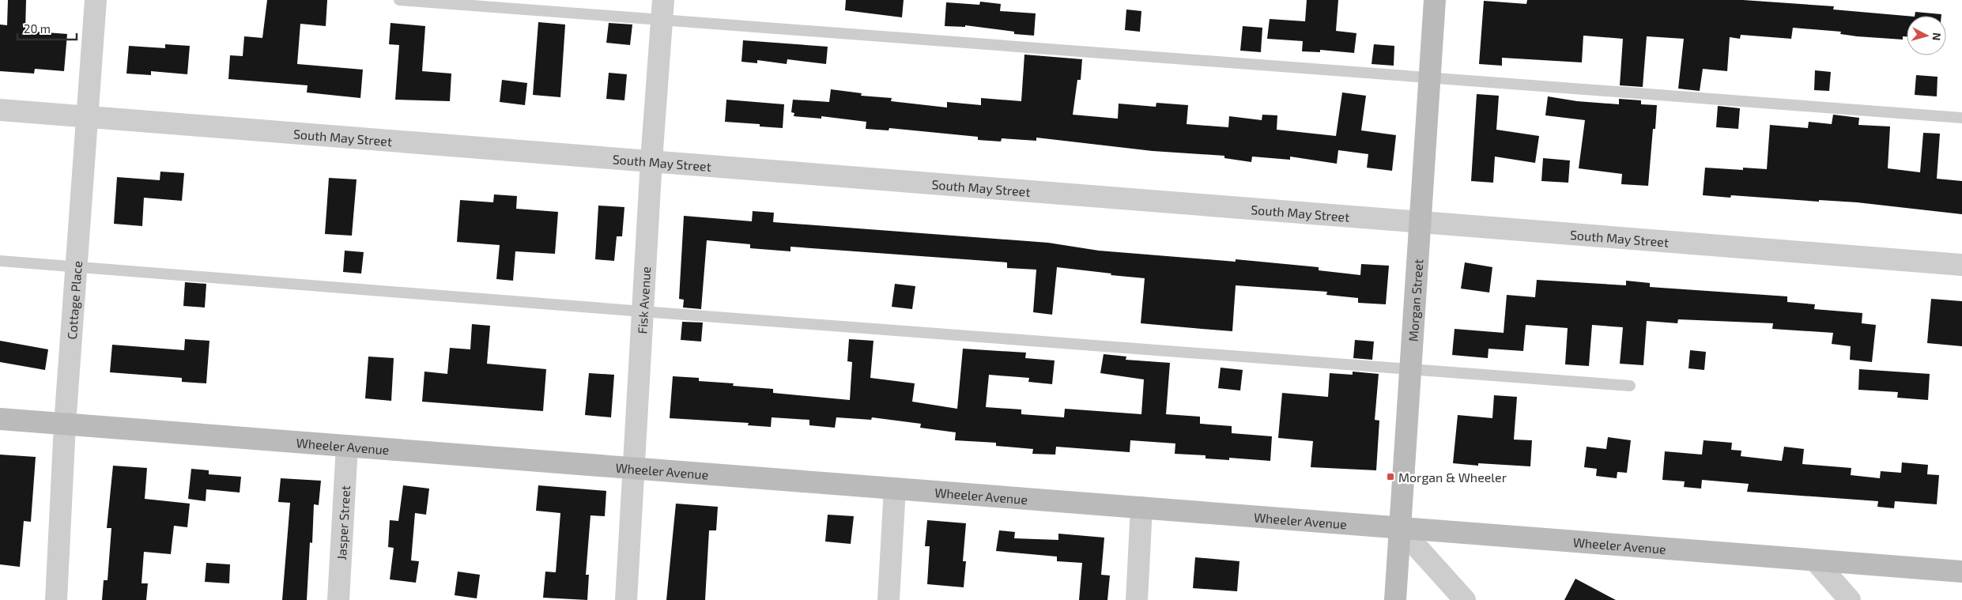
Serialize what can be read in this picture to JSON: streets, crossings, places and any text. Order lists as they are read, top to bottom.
{
  "streets": {
    "street": [
      "South May Street",
      "Cottage Place",
      "Fisk Avenue",
      "Morgan Street",
      "Wheeler Avenue",
      "Jasper Street"
    ]
  },
  "crossings": [
    ["South May Street", "Cottage Place"],
    ["South May Street", "Fisk Avenue"],
    ["South May Street", "Morgan Street"],
    ["Cottage Place", "Wheeler Avenue"],
    ["Fisk Avenue", "Wheeler Avenue"],
    ["Morgan Street", "Wheeler Avenue"],
    ["Wheeler Avenue", "Jasper Street"]
  ],
  "places": {
    "transit": ["Morgan & Wheeler"]
  },
  "scale_bar": "20 m",
  "north": "right"
}
